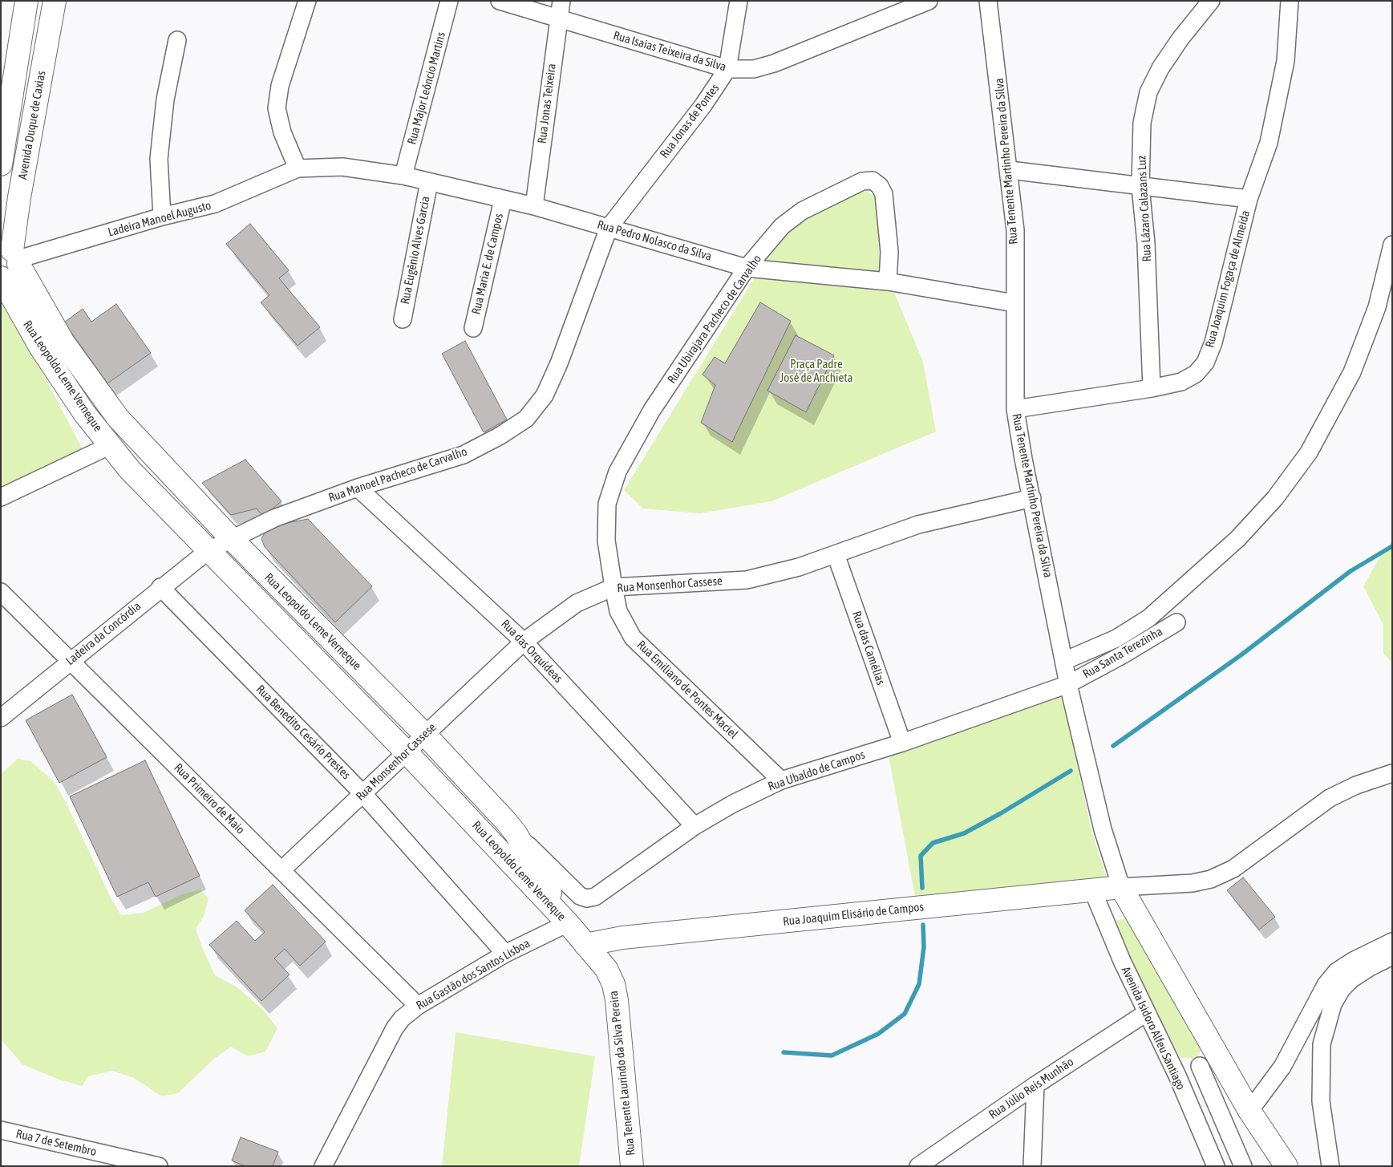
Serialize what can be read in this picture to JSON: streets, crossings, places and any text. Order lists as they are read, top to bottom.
{
  "streets": {
    "main road": [
      "Avenida Duque de Caxias",
      "Rua Leopoldo Leme Verneque",
      "Rua Joaquim Elisário de Campos",
      "Rua Tenente Laurindo da Silva Pereira"
    ],
    "street": [
      "Rua Isaias Teixeira da Silva",
      "Rua Major Leôncio Martins",
      "Rua Jonas Teixeira",
      "Rua Jonas de Pontes",
      "Rua Tenente Martinho Pereira da Silva",
      "Rua Lázaro Calazans Luz",
      "Ladeira Manoel Augusto",
      "Rua Pedro Nolasco da Silva",
      "Rua Eugênio Alves Garcia",
      "Rua Maria E. de Campos",
      "Rua Joaquim Fogaça de Almeida",
      "Rua Ubirajara Pacheco de Carvalho",
      "Rua Manoel Pacheco de Carvalho",
      "Rua Monsenhor Cassese",
      "Ladeira da Concórdia",
      "Rua das Camélias",
      "Rua das Orquídeas",
      "Rua Santa Terezinha",
      "Rua Emiliano de Pontes Maciel",
      "Rua Benedito Cesário Prestes",
      "Rua Ubaldo de Campos",
      "Rua Primeiro de Maio",
      "Rua Gastão dos Santos Lisboa",
      "Avenida Isidoro Alfeu Santiago",
      "Rua Júlio Reis Munhão",
      "Rua 7 de Setembro"
    ]
  },
  "crossings": [
    ["Rua Isaias Teixeira da Silva", "Rua Jonas Teixeira"],
    ["Rua Isaias Teixeira da Silva", "Rua Jonas de Pontes"],
    ["Rua Major Leôncio Martins", "Rua Pedro Nolasco da Silva"],
    ["Rua Jonas Teixeira", "Rua Pedro Nolasco da Silva"],
    ["Rua Jonas de Pontes", "Rua Pedro Nolasco da Silva"],
    ["Rua Jonas de Pontes", "Rua Manoel Pacheco de Carvalho"],
    ["Avenida Duque de Caxias", "Ladeira Manoel Augusto"],
    ["Avenida Duque de Caxias", "Rua Leopoldo Leme Verneque"],
    ["Rua Tenente Martinho Pereira da Silva", "Rua Pedro Nolasco da Silva"],
    ["Rua Tenente Martinho Pereira da Silva", "Rua Joaquim Fogaça de Almeida"],
    ["Rua Tenente Martinho Pereira da Silva", "Rua Monsenhor Cassese"],
    ["Rua Tenente Martinho Pereira da Silva", "Rua Santa Terezinha"],
    ["Rua Tenente Martinho Pereira da Silva", "Rua Ubaldo de Campos"],
    ["Rua Tenente Martinho Pereira da Silva", "Rua Joaquim Elisário de Campos"],
    ["Rua Lázaro Calazans Luz", "Rua Joaquim Fogaça de Almeida"],
    ["Ladeira Manoel Augusto", "Rua Pedro Nolasco da Silva"],
    ["Ladeira Manoel Augusto", "Rua Leopoldo Leme Verneque"],
    ["Rua Pedro Nolasco da Silva", "Rua Eugênio Alves Garcia"],
    ["Rua Pedro Nolasco da Silva", "Rua Maria E. de Campos"],
    ["Rua Pedro Nolasco da Silva", "Rua Ubirajara Pacheco de Carvalho"],
    ["Rua Pedro Nolasco da Silva", "Rua Manoel Pacheco de Carvalho"],
    ["Rua Ubirajara Pacheco de Carvalho", "Rua Monsenhor Cassese"],
    ["Rua Ubirajara Pacheco de Carvalho", "Rua Emiliano de Pontes Maciel"],
    ["Rua Leopoldo Leme Verneque", "Rua Manoel Pacheco de Carvalho"],
    ["Rua Leopoldo Leme Verneque", "Rua Monsenhor Cassese"],
    ["Rua Leopoldo Leme Verneque", "Ladeira da Concórdia"],
    ["Rua Leopoldo Leme Verneque", "Rua Ubaldo de Campos"],
    ["Rua Leopoldo Leme Verneque", "Rua Gastão dos Santos Lisboa"],
    ["Rua Leopoldo Leme Verneque", "Rua Tenente Laurindo da Silva Pereira"],
    ["Rua Manoel Pacheco de Carvalho", "Ladeira da Concórdia"],
    ["Rua Manoel Pacheco de Carvalho", "Rua das Orquídeas"],
    ["Rua Monsenhor Cassese", "Rua das Camélias"],
    ["Rua Monsenhor Cassese", "Rua das Orquídeas"],
    ["Rua Monsenhor Cassese", "Rua Emiliano de Pontes Maciel"],
    ["Rua Monsenhor Cassese", "Rua Benedito Cesário Prestes"],
    ["Rua Monsenhor Cassese", "Rua Primeiro de Maio"],
    ["Ladeira da Concórdia", "Rua Benedito Cesário Prestes"],
    ["Ladeira da Concórdia", "Rua Primeiro de Maio"],
    ["Rua das Camélias", "Rua Ubaldo de Campos"],
    ["Rua das Orquídeas", "Rua Ubaldo de Campos"],
    ["Rua Santa Terezinha", "Rua Ubaldo de Campos"],
    ["Rua Emiliano de Pontes Maciel", "Rua Ubaldo de Campos"],
    ["Rua Benedito Cesário Prestes", "Rua Gastão dos Santos Lisboa"],
    ["Rua Primeiro de Maio", "Rua Gastão dos Santos Lisboa"],
    ["Rua Joaquim Elisário de Campos", "Avenida Isidoro Alfeu Santiago"],
    ["Rua Joaquim Elisário de Campos", "Rua Tenente Laurindo da Silva Pereira"],
    ["Rua Gastão dos Santos Lisboa", "Rua Tenente Laurindo da Silva Pereira"],
    ["Avenida Isidoro Alfeu Santiago", "Rua Júlio Reis Munhão"]
  ],
  "parks": ["Praça Padre José de Anchieta"]
}
